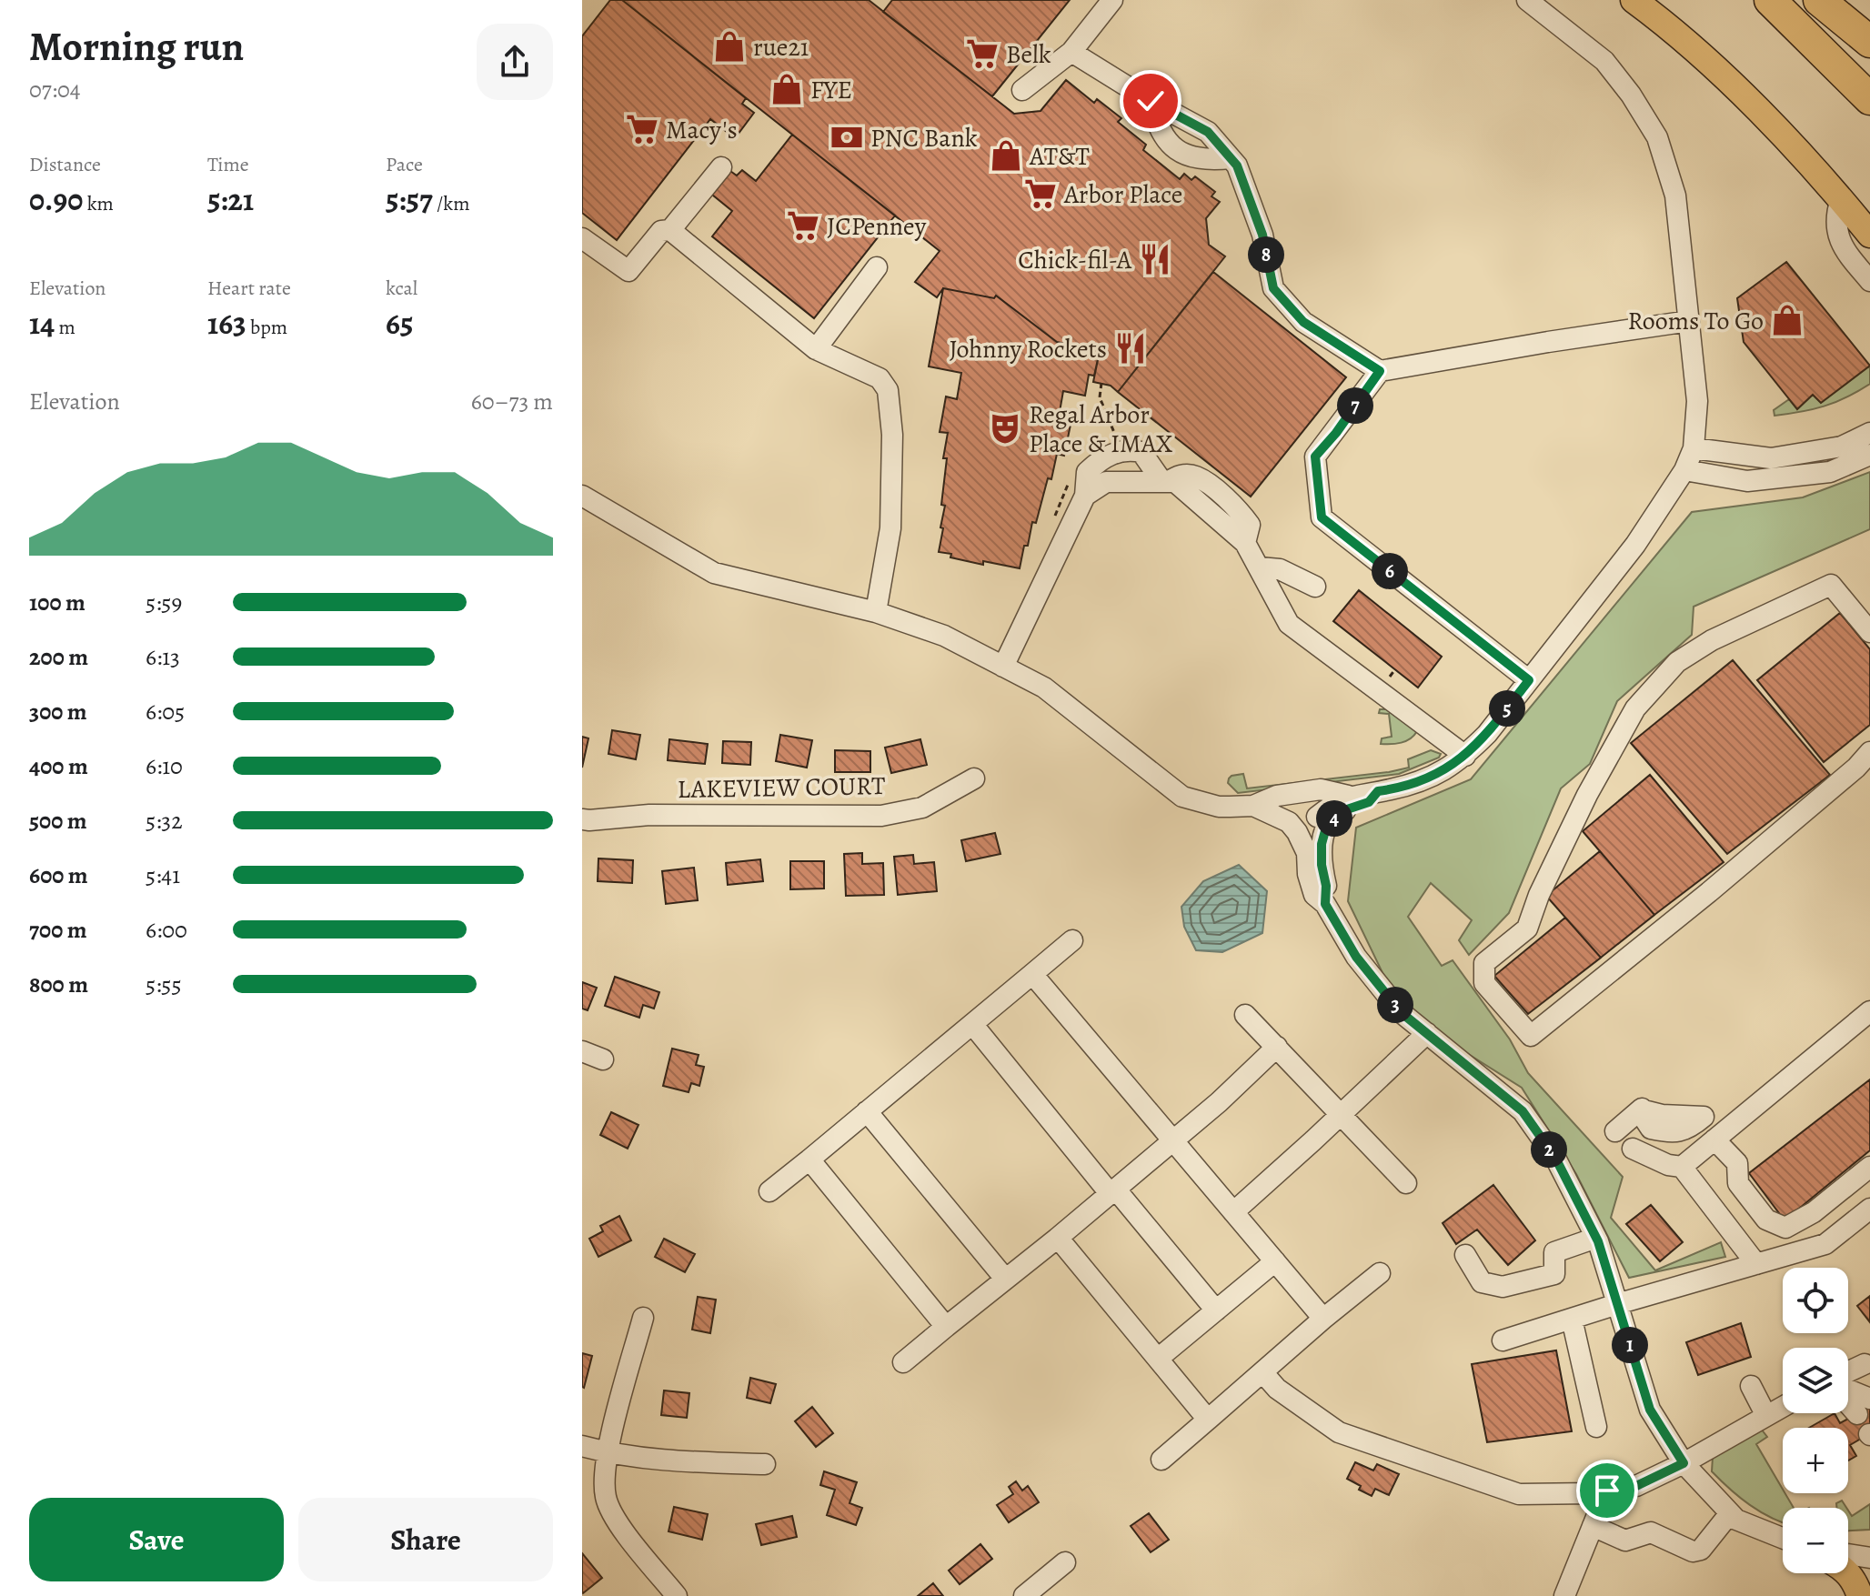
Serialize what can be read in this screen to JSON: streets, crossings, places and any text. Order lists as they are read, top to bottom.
{
  "streets": {
    "street": ["LAKEVIEW COURT"]
  },
  "places": {
    "shop": [
      "rue21",
      "FYE",
      "AT&T",
      "Rooms To Go"
    ],
    "supermarket": [
      "Belk",
      "Macy's",
      "Arbor Place",
      "JCPenney"
    ],
    "bank": ["PNC Bank"],
    "restaurant": ["Chick-fil-A", "Johnny Rockets"],
    "theatre": ["Regal Arbor Place & IMAX"]
  },
  "page": {
    "heading": ["Morning run", "07:04"],
    "stats": [
      ["Distance", "0.90 km"],
      ["Time", "5:21"],
      ["Pace", "5:57 /km"],
      ["Elevation", "14 m"],
      ["Heart rate", "163 bpm"],
      ["kcal", "65"]
    ],
    "pins": [
      "8",
      "7",
      "6",
      "5",
      "4",
      "3",
      "2",
      "1"
    ],
    "chart": ["Elevation", "60–73 m"],
    "list": [
      {
        "name": "100 m",
        "note": "5:59"
      },
      {
        "name": "200 m",
        "note": "6:13"
      },
      {
        "name": "300 m",
        "note": "6:05"
      },
      {
        "name": "400 m",
        "note": "6:10"
      },
      {
        "name": "500 m",
        "note": "5:32"
      },
      {
        "name": "600 m",
        "note": "5:41"
      },
      {
        "name": "700 m",
        "note": "6:00"
      },
      {
        "name": "800 m",
        "note": "5:55"
      }
    ],
    "map_buttons": ["+", "−"],
    "buttons": ["Save", "Share"]
  }
}
